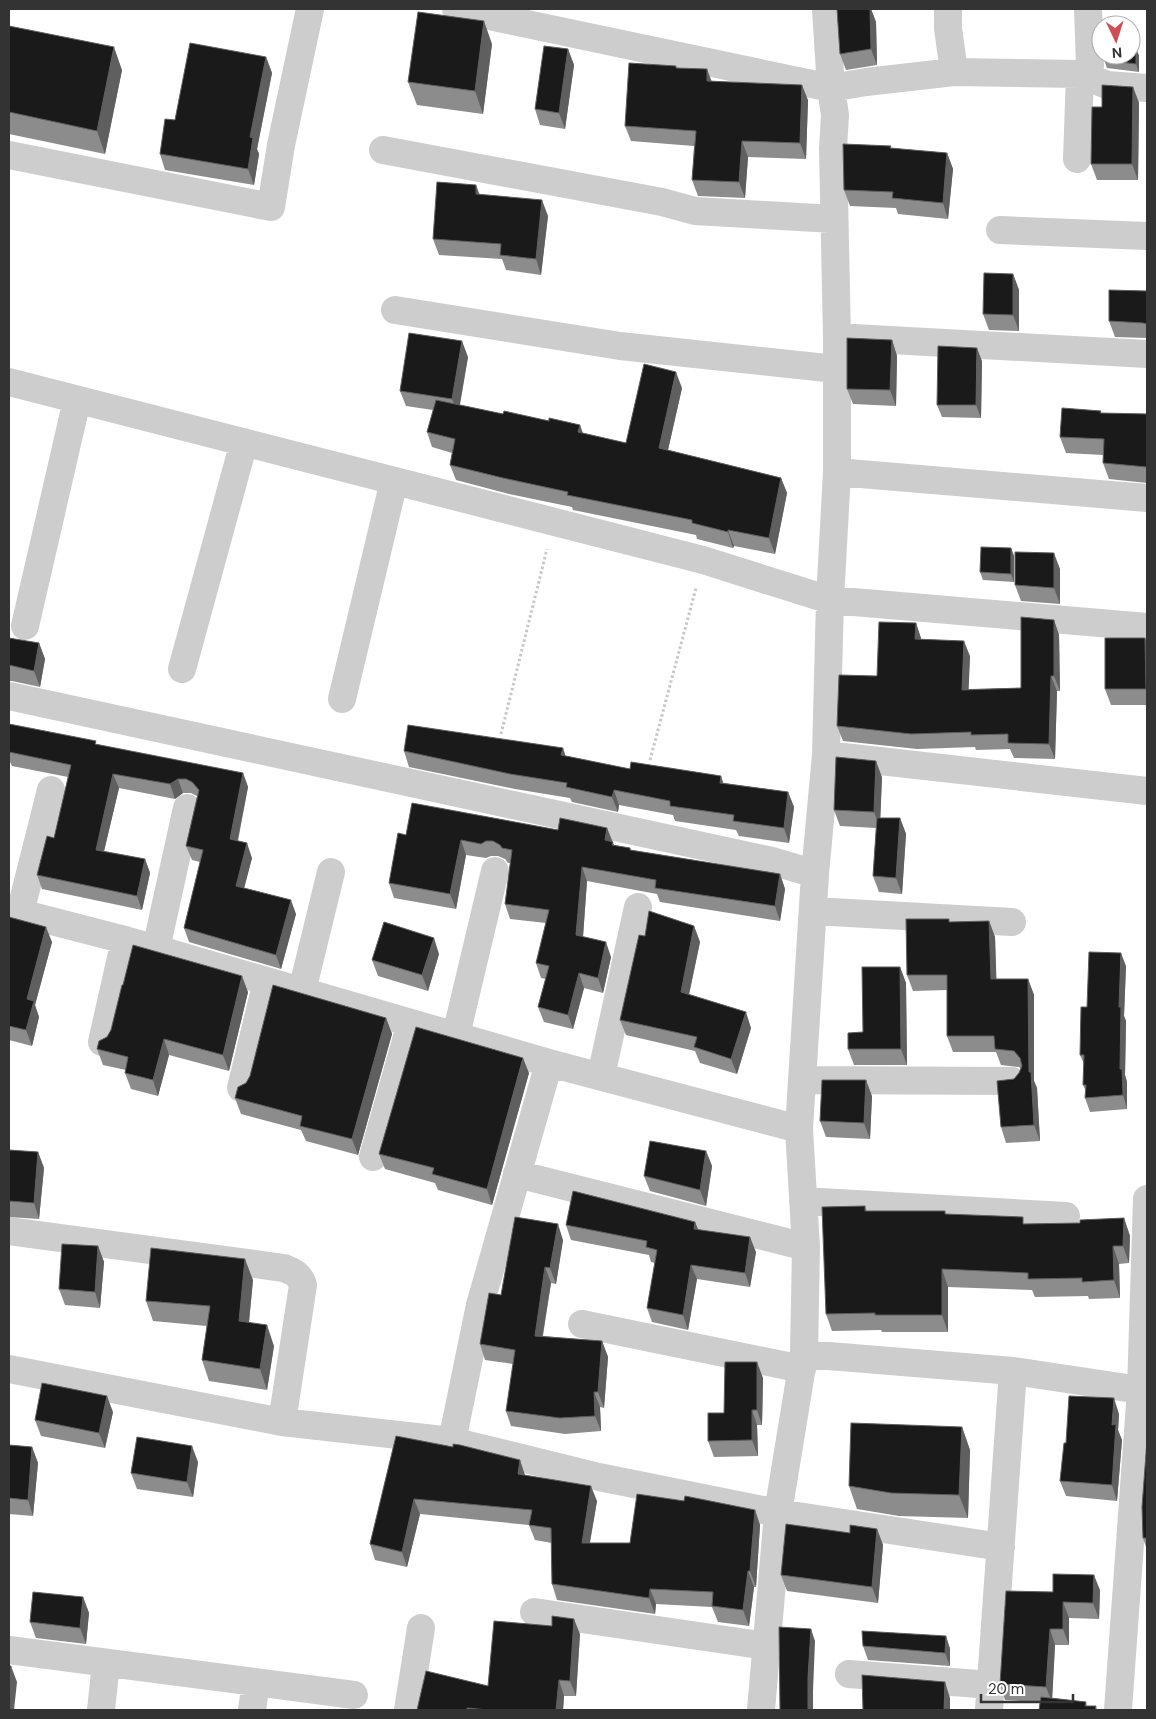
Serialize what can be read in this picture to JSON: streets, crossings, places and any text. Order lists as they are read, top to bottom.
{
  "scale_bar": "20 m",
  "north": "bottom"
}
